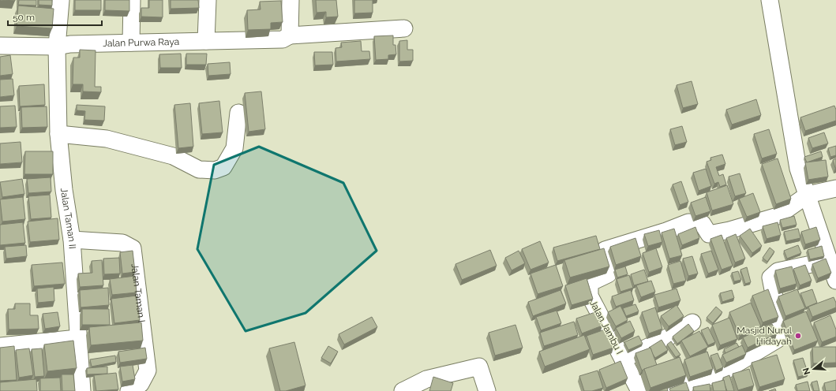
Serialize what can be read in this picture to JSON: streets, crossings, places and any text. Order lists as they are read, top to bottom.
{
  "streets": {
    "street": [
      "Jalan Purwa Raya",
      "Jalan Taman II",
      "Jalan Taman I",
      "Jalan Jambu I"
    ]
  },
  "crossings": [
    ["Jalan Purwa Raya", "Jalan Taman II"],
    ["Jalan Taman II", "Jalan Taman I"]
  ],
  "places": ["Masjid Nurul Hidayah"],
  "scale_bar": "50 m",
  "north": "left"
}
